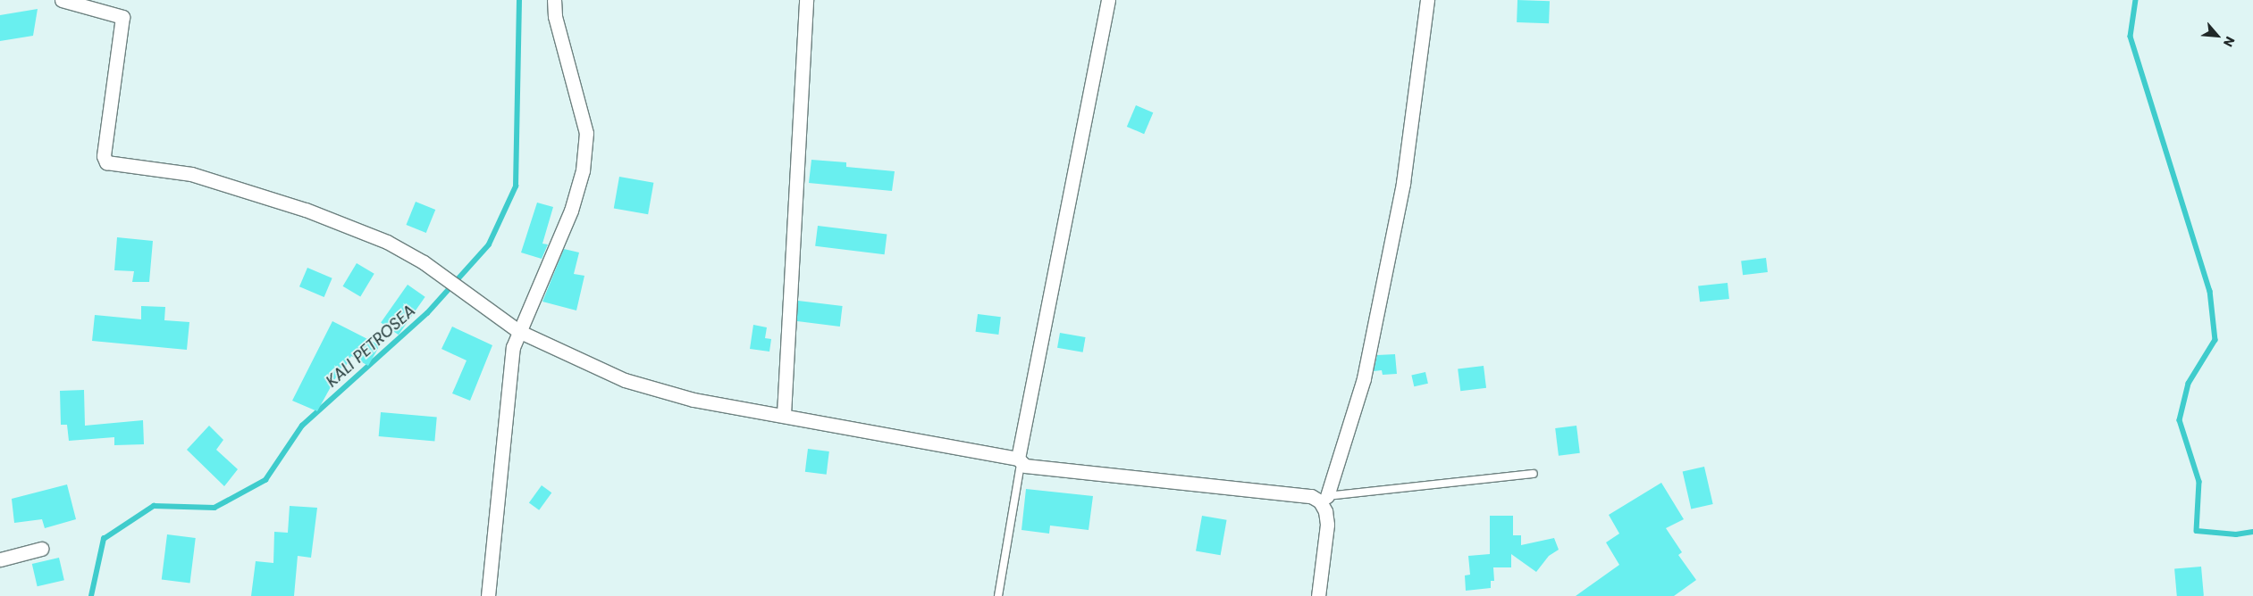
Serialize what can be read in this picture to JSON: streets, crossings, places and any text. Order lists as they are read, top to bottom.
{
  "water": ["KALI PETROSEA"],
  "north": "bottom right"
}
